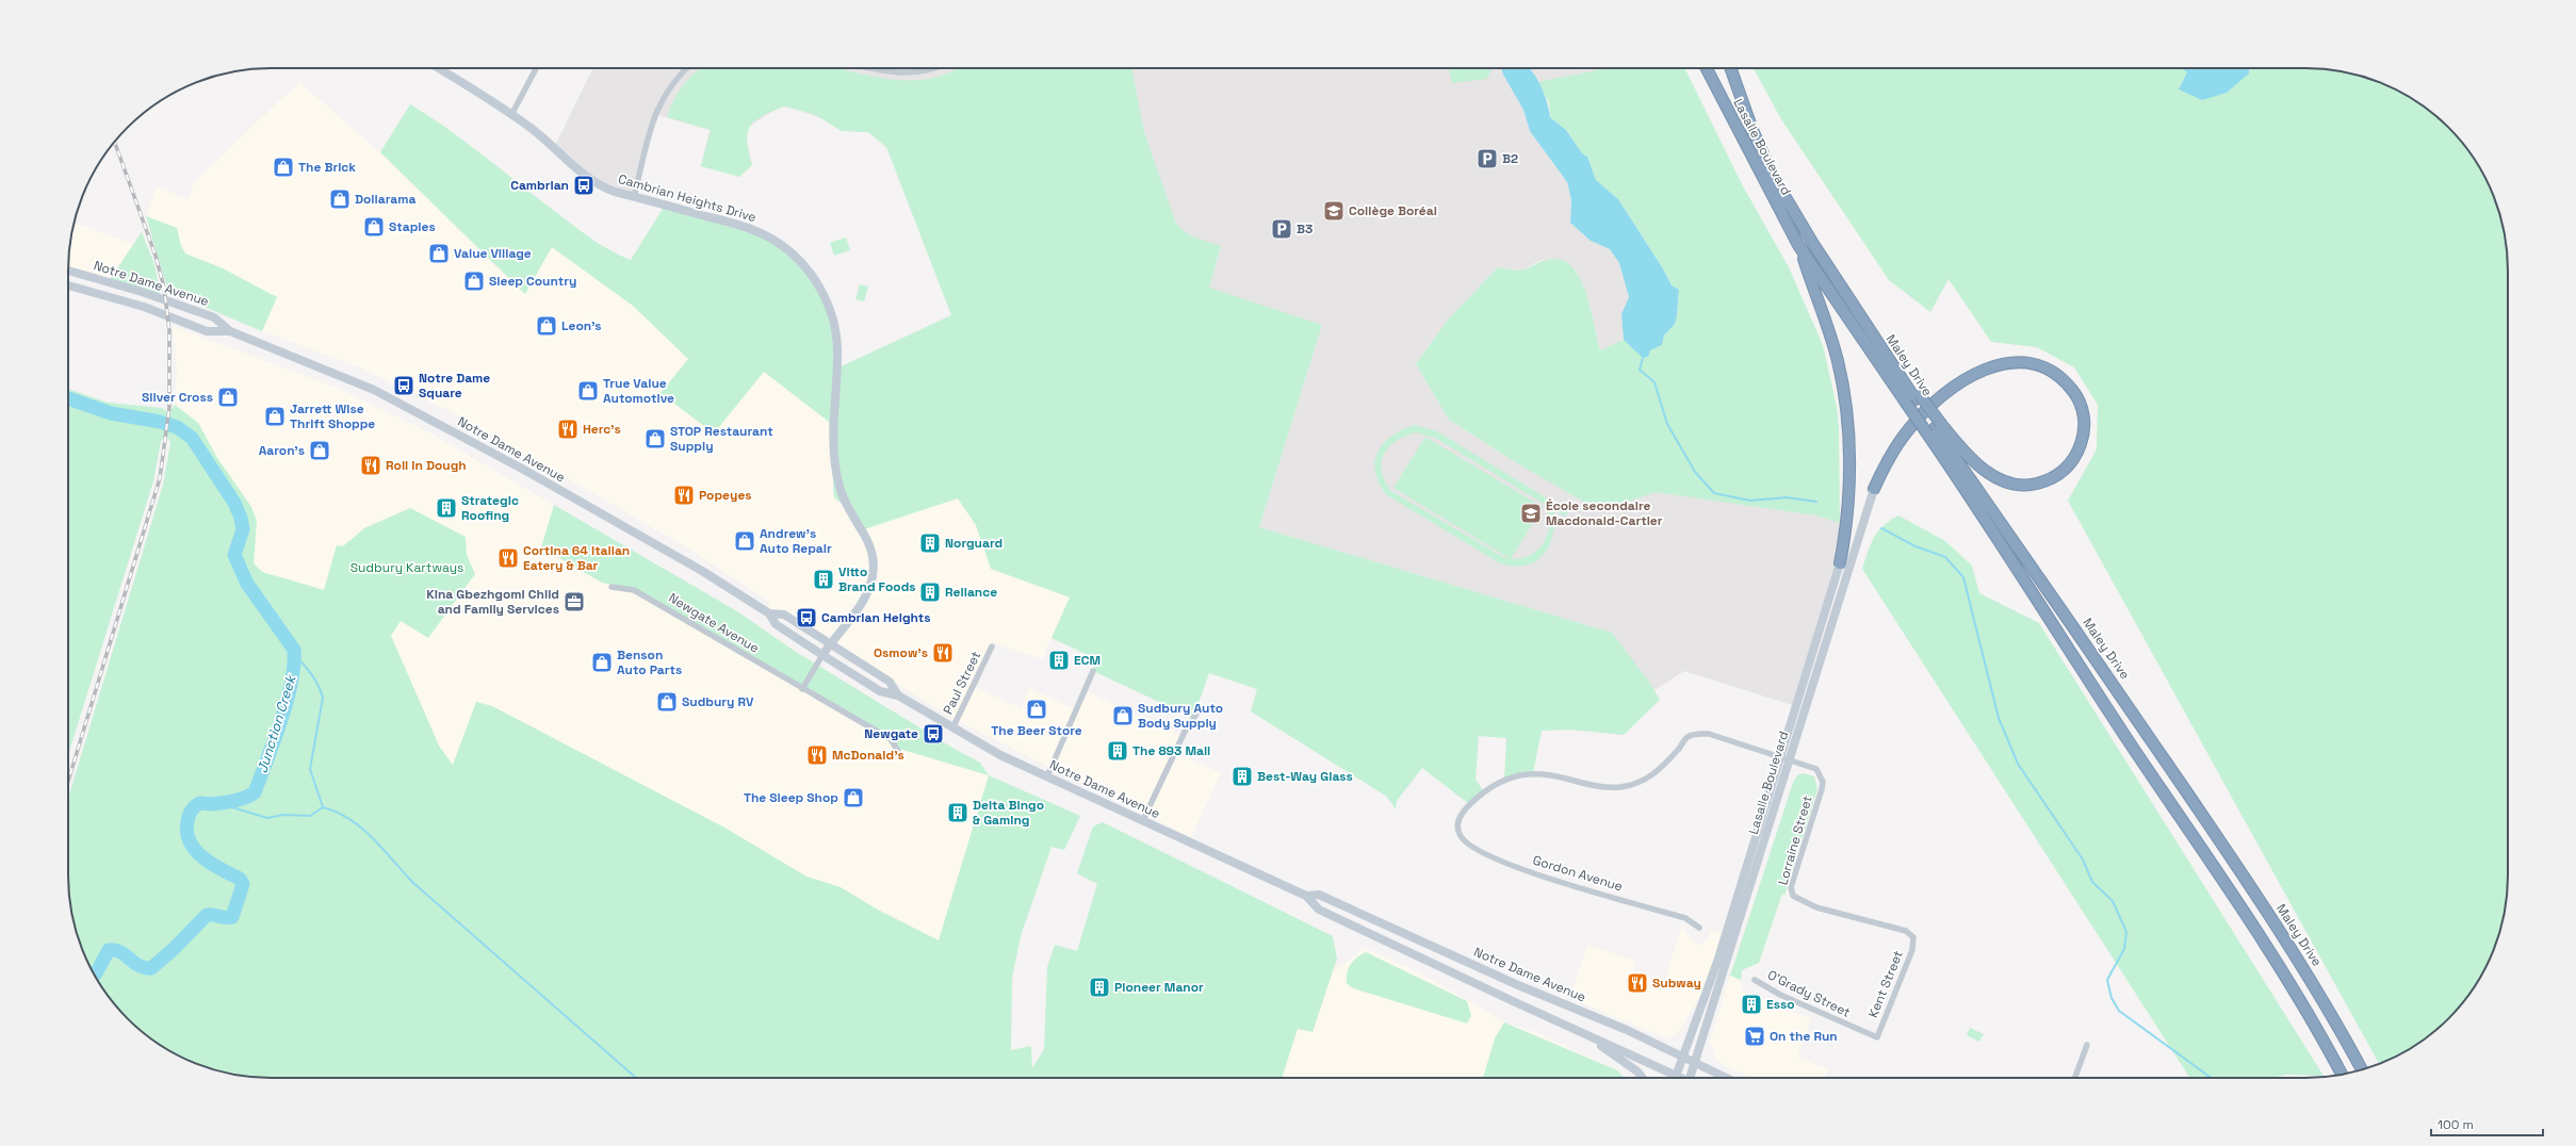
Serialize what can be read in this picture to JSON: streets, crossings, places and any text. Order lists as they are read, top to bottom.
{
  "streets": {
    "highway": ["Lasalle Boulevard", "Maley Drive"],
    "main road": ["Cambrian Heights Drive", "Notre Dame Avenue"],
    "street": [
      "Newgate Avenue",
      "Paul Street",
      "Lorraine Street",
      "Gordon Avenue",
      "Kent Street",
      "O'Grady Street"
    ]
  },
  "crossings": [
    ["Lasalle Boulevard", "Notre Dame Avenue"],
    ["Lasalle Boulevard", "Maley Drive"],
    ["Lasalle Boulevard", "Lorraine Street"],
    ["Cambrian Heights Drive", "Notre Dame Avenue"],
    ["Notre Dame Avenue", "Paul Street"],
    ["Lorraine Street", "Gordon Avenue"],
    ["Lorraine Street", "Kent Street"],
    ["Kent Street", "O'Grady Street"]
  ],
  "water": ["Junction Creek"],
  "parks": ["Sudbury Kartways"],
  "places": {
    "parking": ["B2", "B3"],
    "shop": [
      "The Brick",
      "Dollarama",
      "Staples",
      "Value Village",
      "Sleep Country",
      "Leon's",
      "True Value Automotive",
      "Silver Cross",
      "Jarrett Wise Thrift Shoppe",
      "STOP Restaurant Supply",
      "Aaron's",
      "Andrew's Auto Repair",
      "Benson Auto Parts",
      "Sudbury RV",
      "The Beer Store",
      "Sudbury Auto Body Supply",
      "The Sleep Shop"
    ],
    "bus stop": [
      "Cambrian",
      "Notre Dame Square",
      "Cambrian Heights",
      "Newgate"
    ],
    "school or university": ["Collège Boréal", "École secondaire Macdonald-Cartier"],
    "restaurant": [
      "Herc's",
      "Roll In Dough",
      "Popeyes",
      "Cortina 64 Italian Eatery & Bar",
      "Osmow's",
      "McDonald's",
      "Subway"
    ],
    "building": [
      "Strategic Roofing",
      "Norguard",
      "Vitto Brand Foods",
      "Reliance",
      "ECM",
      "The 893 Mall",
      "Best-Way Glass",
      "Delta Bingo & Gaming",
      "Pioneer Manor",
      "Esso"
    ],
    "office": ["Kina Gbezhgomi Child and Family Services"],
    "supermarket": ["On the Run"]
  },
  "scale_bar": "100 m"
}
